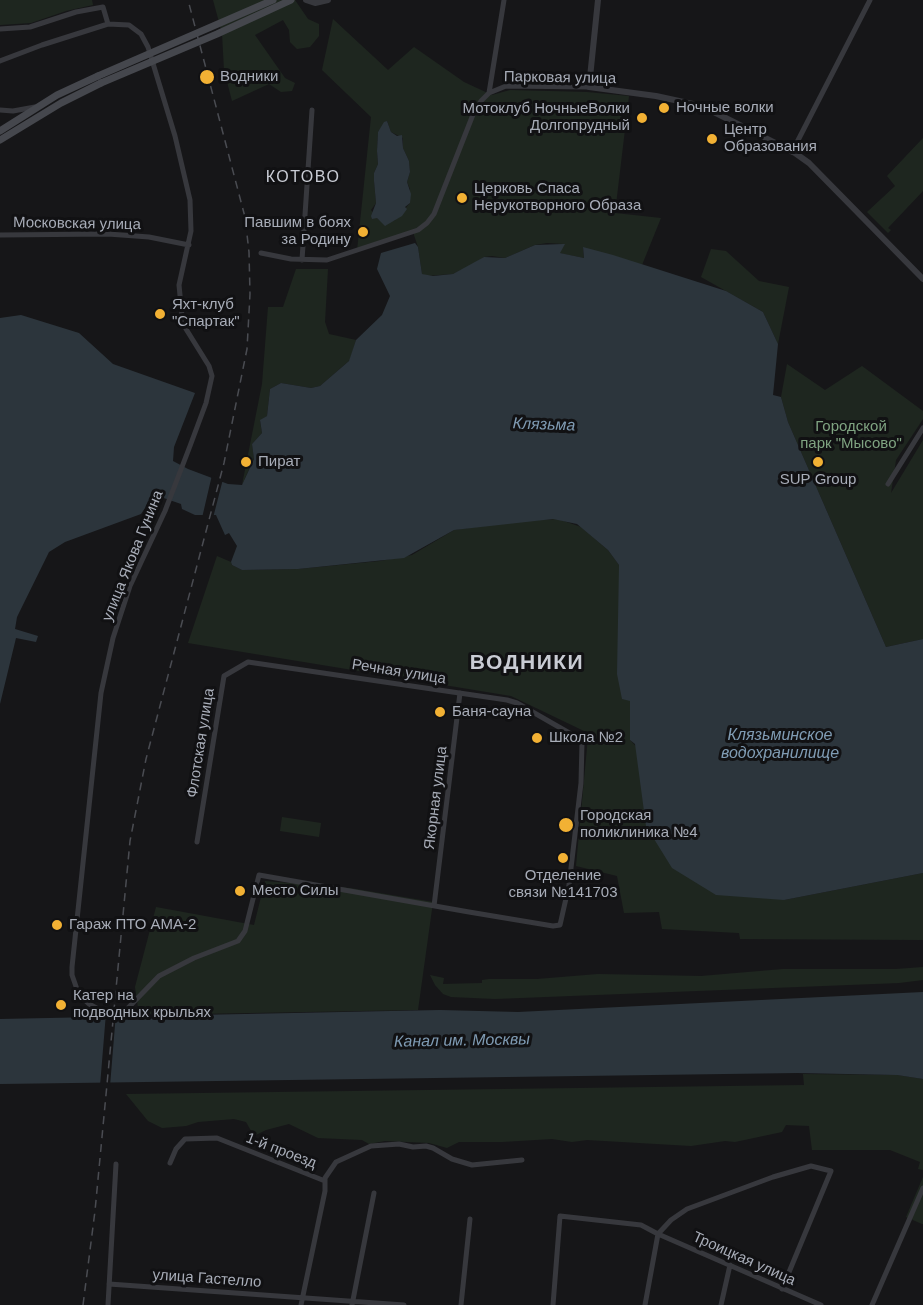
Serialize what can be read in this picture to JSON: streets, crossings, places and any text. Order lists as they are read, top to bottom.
{
  "streets": {
    "street": [
      "Парковая улица",
      "Московская улица",
      "улица Якова Гунина",
      "Речная улица",
      "Флотская улица",
      "Якорная улица",
      "1-й проезд",
      "Троицкая улица",
      "улица Гастелло"
    ]
  },
  "crossings": [
    ["Московская улица", "улица Якова Гунина"],
    ["улица Якова Гунина", "Речная улица"],
    ["улица Якова Гунина", "Якорная улица"],
    ["Речная улица", "Флотская улица"],
    ["Речная улица", "Якорная улица"]
  ],
  "districts": ["КОТОВО", "ВОДНИКИ"],
  "water": ["Клязьма", "Клязьминское водохранилище", "Канал им. Москвы"],
  "parks": ["Городской парк \"Мысово\""],
  "places": [
    "Водники",
    "Ночные волки",
    "Мотоклуб НочныеВолки Долгопрудный",
    "Центр Образования",
    "Церковь Спаса Нерукотворного Образа",
    "Павшим в боях за Родину",
    "Яхт-клуб \"Спартак\"",
    "Пират",
    "SUP Group",
    "Баня-сауна",
    "Школа №2",
    "Городская поликлиника №4",
    "Отделение связи №141703",
    "Место Силы",
    "Гараж ПТО АМА-2",
    "Катер на подводных крыльях"
  ]
}
